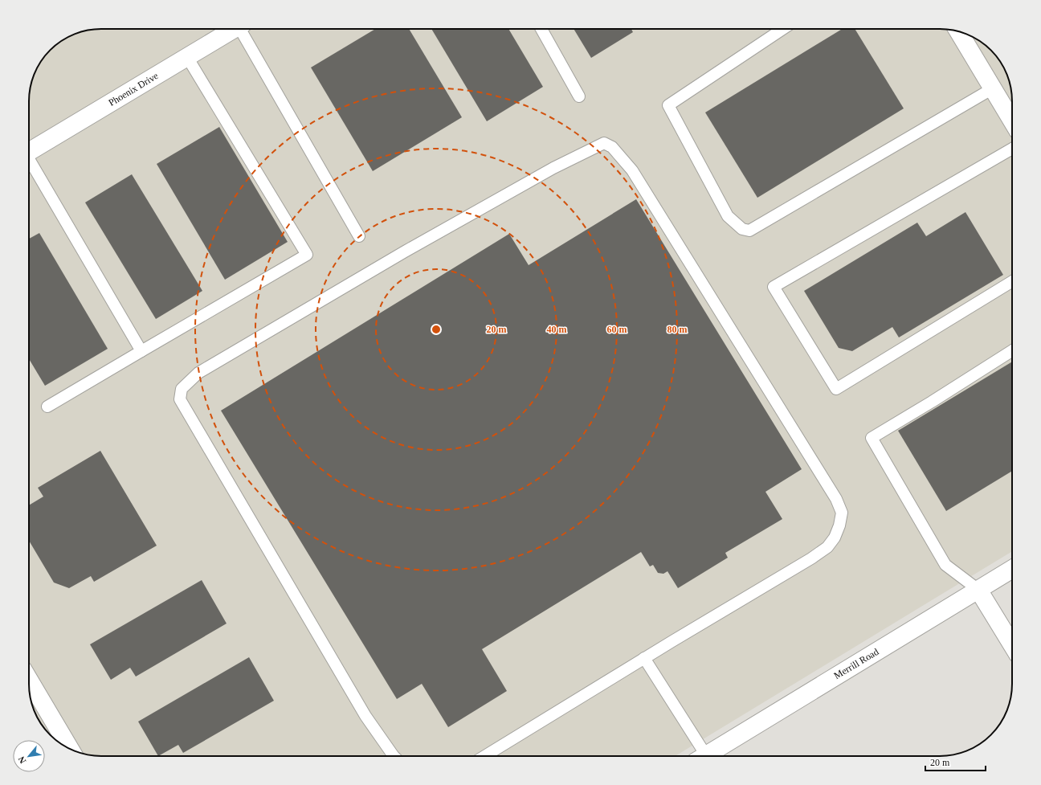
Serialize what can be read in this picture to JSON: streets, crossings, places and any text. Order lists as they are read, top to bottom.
{
  "streets": {
    "street": ["Phoenix Drive", "Merrill Road"]
  },
  "scale_bar": "20 m",
  "north": "bottom left",
  "rings": [
    "20 m",
    "40 m",
    "60 m",
    "80 m"
  ]
}
